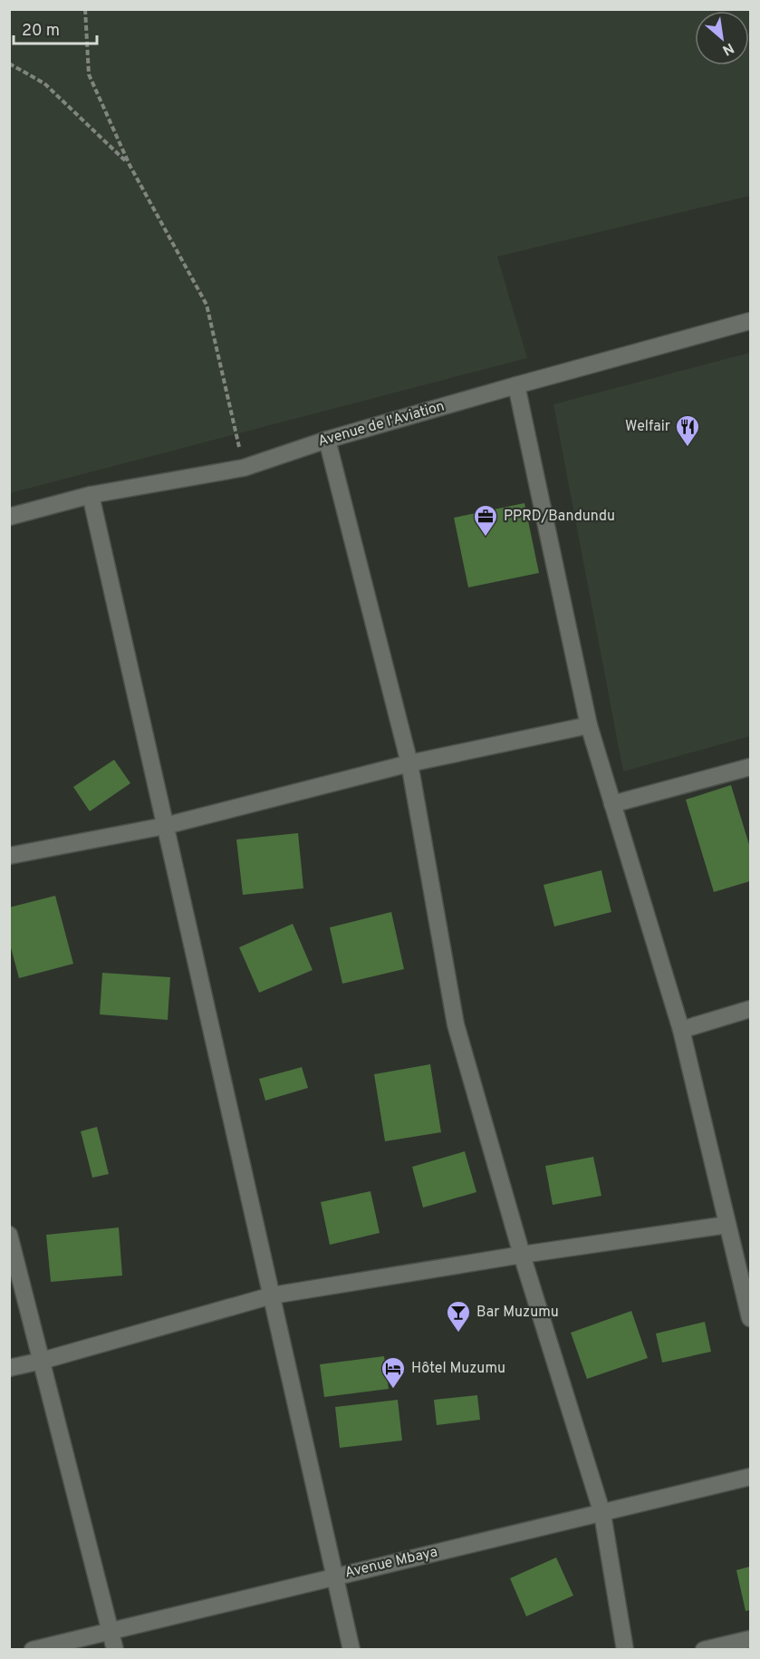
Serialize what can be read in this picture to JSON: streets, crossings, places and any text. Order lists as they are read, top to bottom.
{
  "streets": {
    "street": ["Avenue de l'Aviation", "Avenue Mbaya"]
  },
  "places": {
    "restaurant": ["Welfair"],
    "office": ["PPRD/Bandundu"],
    "bar": ["Bar Muzumu"],
    "hotel": ["Hôtel Muzumu"]
  },
  "scale_bar": "20 m",
  "north": "bottom right"
}
